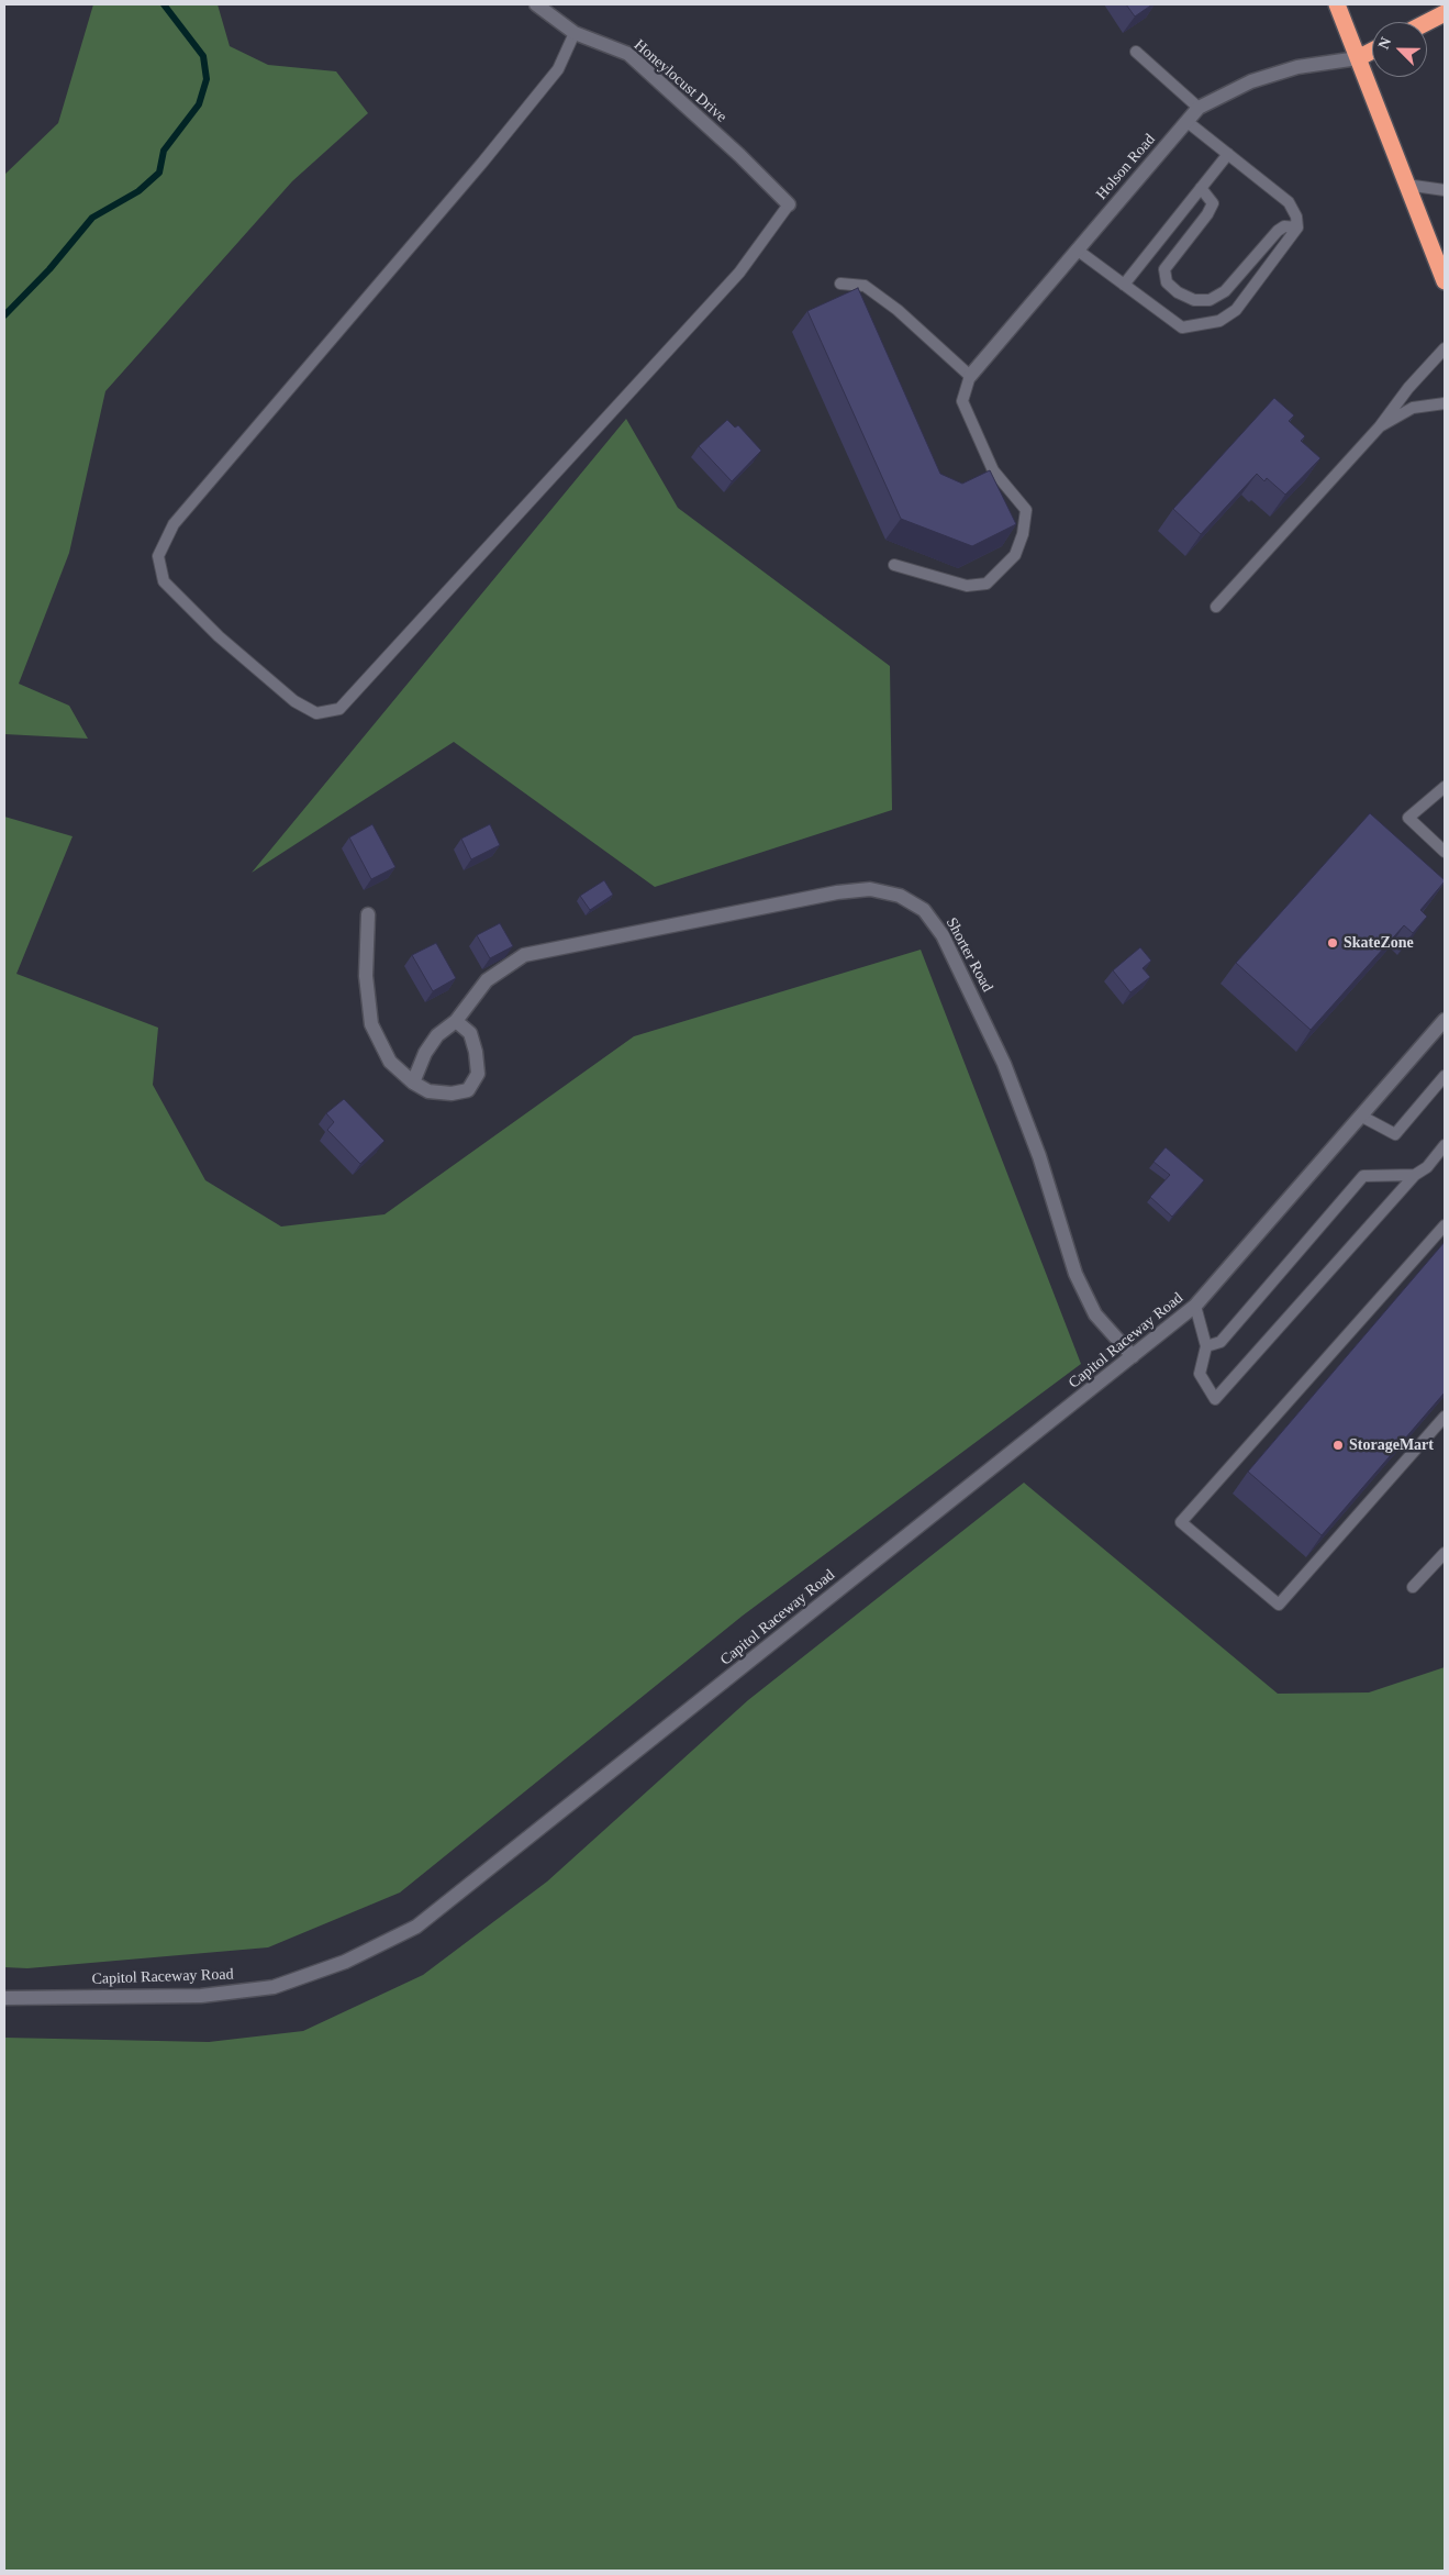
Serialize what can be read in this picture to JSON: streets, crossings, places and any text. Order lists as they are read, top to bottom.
{
  "streets": {
    "street": [
      "Honeylocust Drive",
      "Holson Road",
      "Shorter Road",
      "Capitol Raceway Road"
    ]
  },
  "crossings": [
    ["Shorter Road", "Capitol Raceway Road"]
  ],
  "places": ["SkateZone", "StorageMart"],
  "north": "top left"
}
